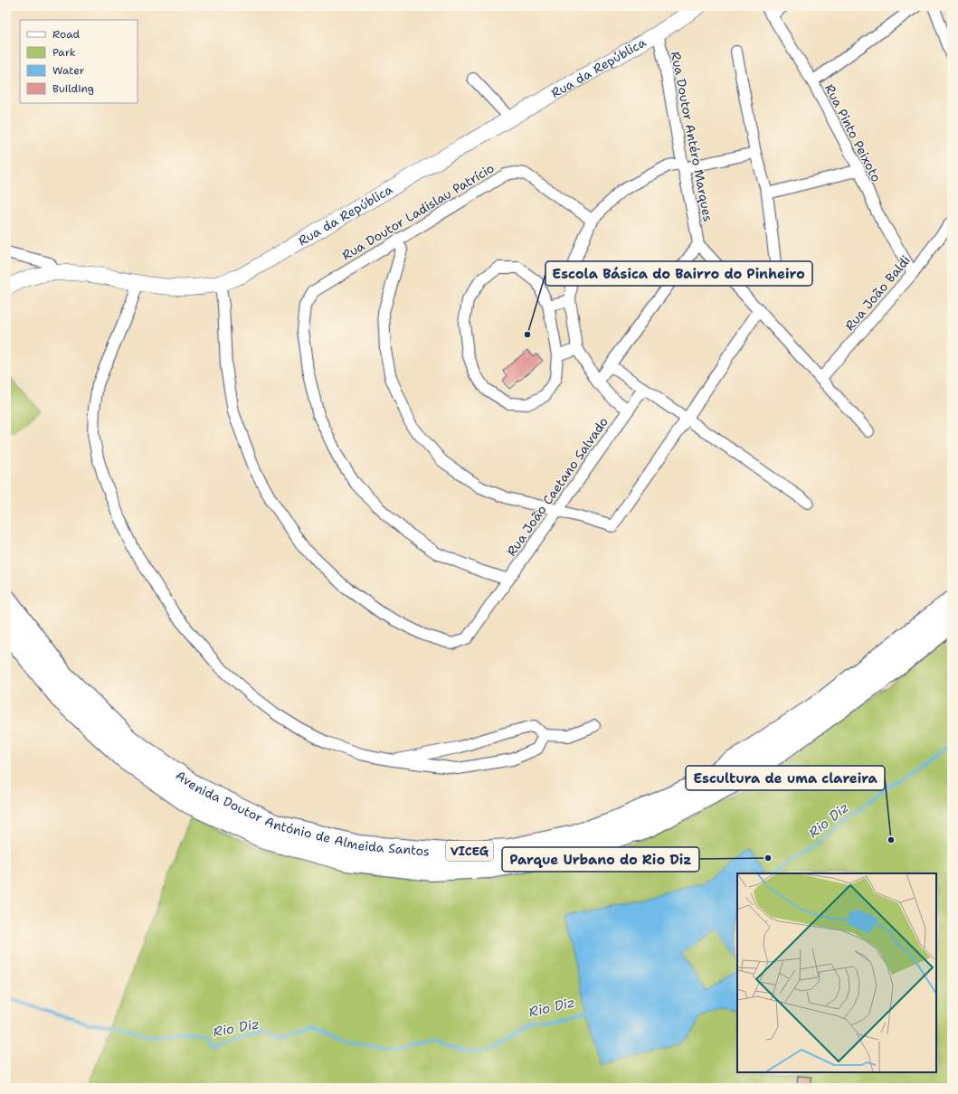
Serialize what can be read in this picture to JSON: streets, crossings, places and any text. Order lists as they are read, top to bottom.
{
  "streets": {
    "highway": ["Avenida Doutor António de Almeida Santos", "VICEG"],
    "street": [
      "Rua da República",
      "Rua Pinto Peixoto",
      "Rua Doutor Antéro Marques",
      "Rua Doutor Ladislau Patrício",
      "Rua João Baldi",
      "Rua João Caetano Salvado"
    ]
  },
  "crossings": [
    ["Rua da República", "Rua Doutor Antéro Marques"],
    ["Rua da República", "Rua João Caetano Salvado"],
    ["Rua Pinto Peixoto", "Rua João Baldi"],
    ["Rua Doutor Ladislau Patrício", "Rua João Caetano Salvado"]
  ],
  "water": ["Rio Diz"],
  "places": ["Escola Básica do Bairro do Pinheiro", "Escultura de uma clareira", "Parque Urbano do Rio Diz"],
  "legend": [
    "Road",
    "Park",
    "Water",
    "Building"
  ]
}
